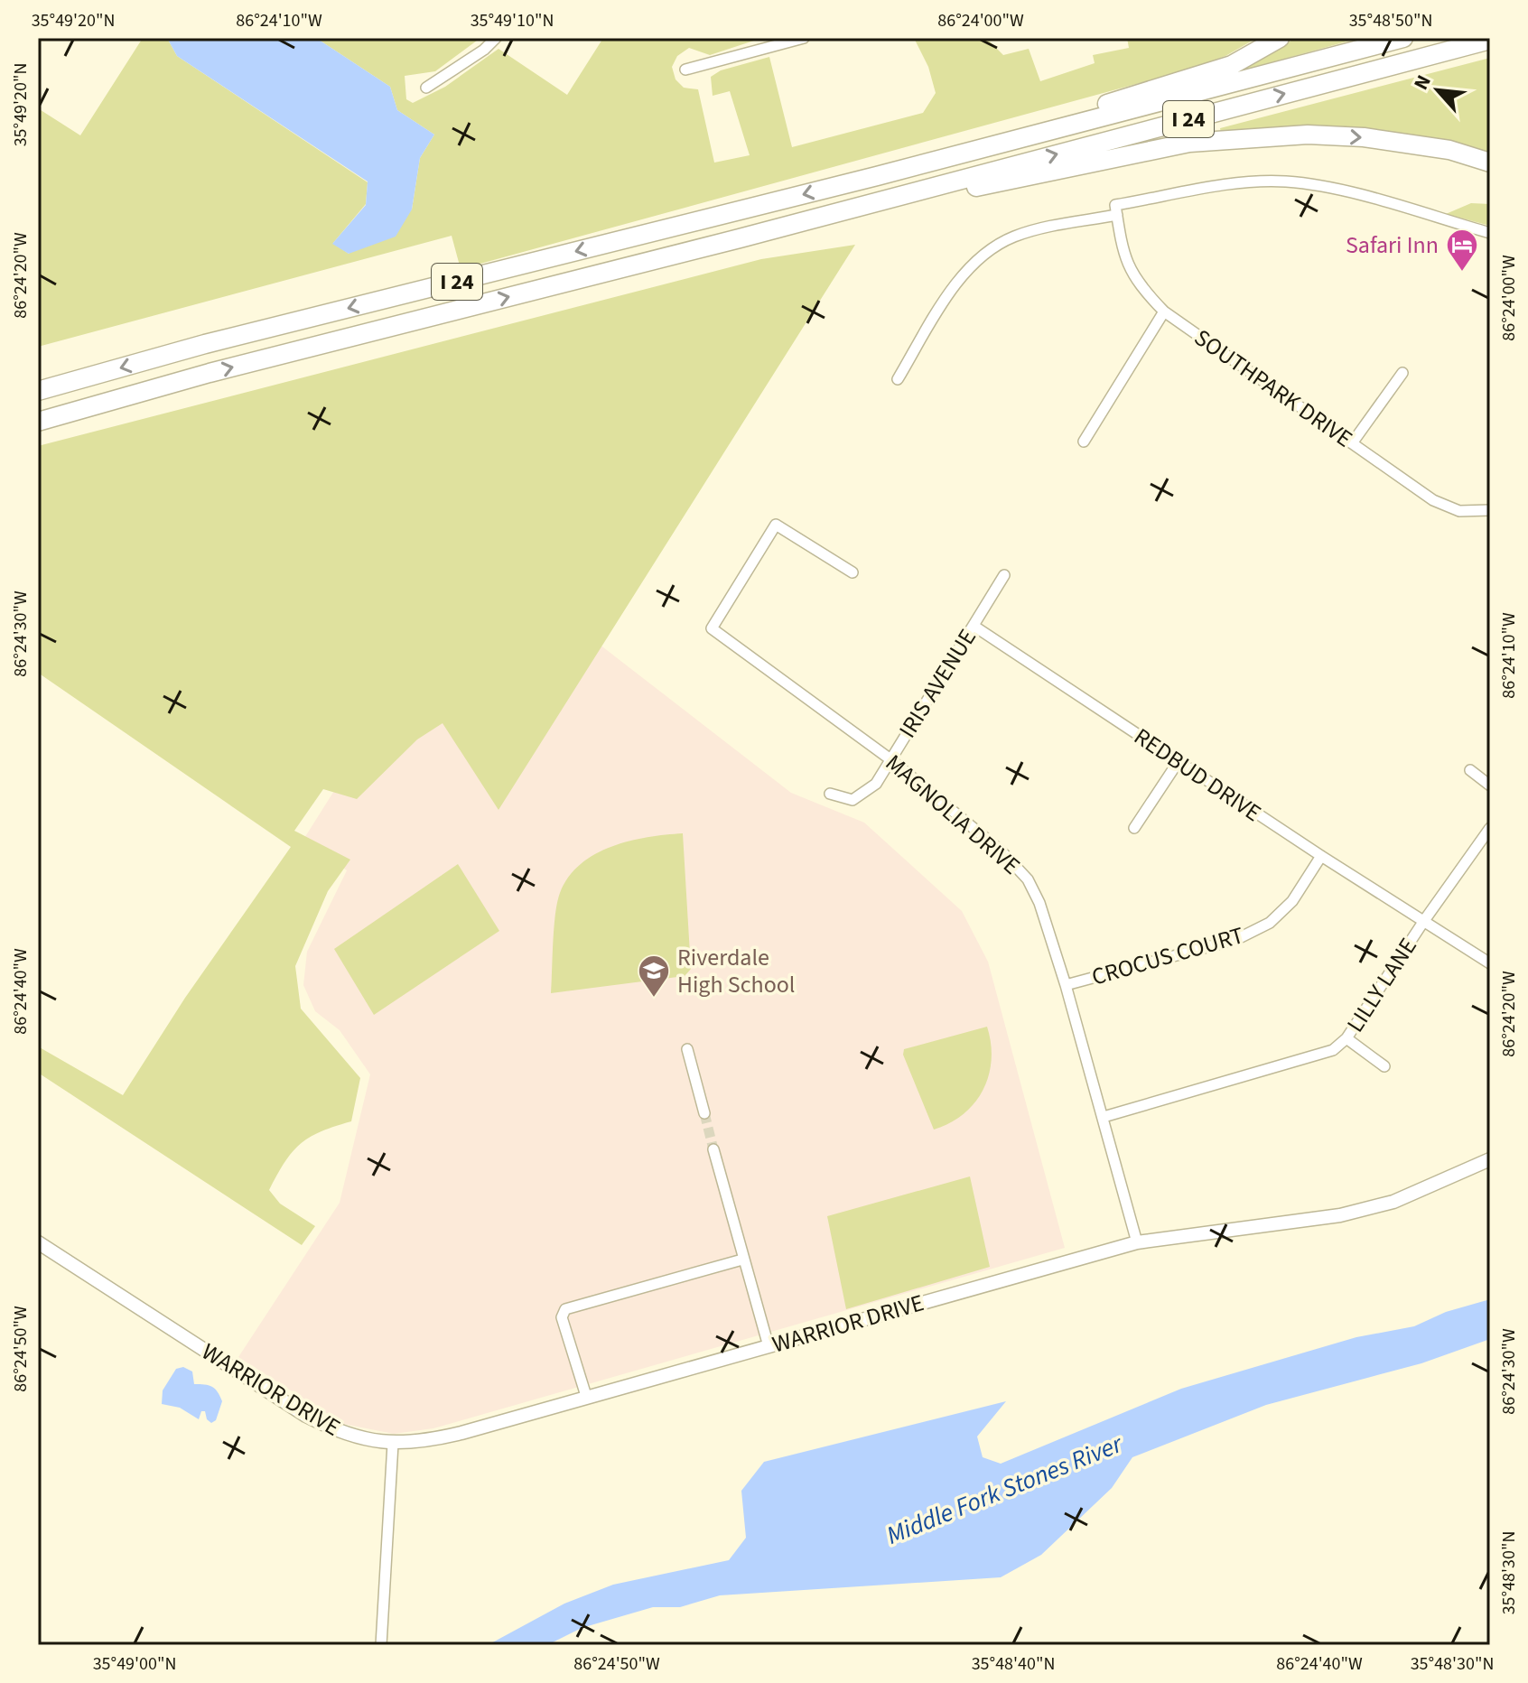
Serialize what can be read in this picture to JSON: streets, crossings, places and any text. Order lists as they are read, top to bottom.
{
  "streets": {
    "highway": ["I 24"],
    "street": [
      "SOUTHPARK DRIVE",
      "IRIS AVENUE",
      "REDBUD DRIVE",
      "MAGNOLIA DRIVE",
      "CROCUS COURT",
      "LILLY LANE",
      "WARRIOR DRIVE"
    ]
  },
  "crossings": [
    ["IRIS AVENUE", "REDBUD DRIVE"],
    ["IRIS AVENUE", "MAGNOLIA DRIVE"],
    ["REDBUD DRIVE", "CROCUS COURT"],
    ["REDBUD DRIVE", "LILLY LANE"],
    ["MAGNOLIA DRIVE", "CROCUS COURT"],
    ["MAGNOLIA DRIVE", "LILLY LANE"],
    ["MAGNOLIA DRIVE", "WARRIOR DRIVE"]
  ],
  "water": ["Middle Fork Stones River"],
  "places": {
    "hotel": ["Safari Inn"],
    "school or university": ["Riverdale High School"]
  },
  "north": "top left",
  "coordinates": [
    "35°49'20\"N",
    "86°24'10\"W",
    "35°49'10\"N",
    "86°24'00\"W",
    "35°48'50\"N",
    "86°24'20\"W",
    "86°24'30\"W",
    "86°24'40\"W",
    "86°24'50\"W",
    "35°48'30\"N",
    "35°49'00\"N",
    "35°48'40\"N"
  ]
}
